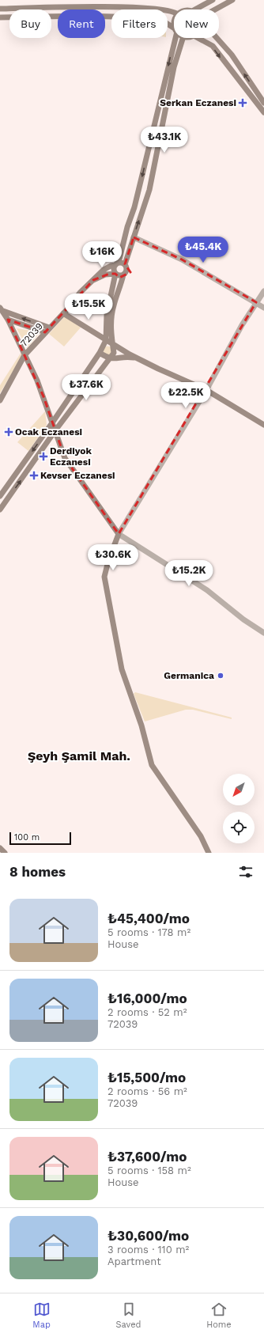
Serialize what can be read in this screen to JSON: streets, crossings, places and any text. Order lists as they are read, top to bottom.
{
  "streets": {
    "main road": ["72039"]
  },
  "districts": ["Şeyh Şamil Mah."],
  "places": {
    "health": [
      "Serkan Eczanesi",
      "Ocak Eczanesi",
      "Derdiyok Eczanesi",
      "Kevser Eczanesi"
    ],
    "other": ["Germanica"]
  },
  "scale_bar": "100 m",
  "north": "bottom left",
  "page": {
    "chip": [
      "Buy",
      "Rent",
      "Filters",
      "New"
    ],
    "price": [
      "₺43.1K",
      "₺45.4K",
      "₺16K",
      "₺15.5K",
      "₺37.6K",
      "₺22.5K",
      "₺30.6K",
      "₺15.2K"
    ],
    "scale": "100 m",
    "heading": "8 homes",
    "list": [
      {
        "name": "₺45,400/mo",
        "note": "5 rooms · 178 m² · House"
      },
      {
        "name": "₺16,000/mo",
        "note": "2 rooms · 52 m² · 72039"
      },
      {
        "name": "₺15,500/mo",
        "note": "2 rooms · 56 m² · 72039"
      },
      {
        "name": "₺37,600/mo",
        "note": "5 rooms · 158 m² · House"
      },
      {
        "name": "₺30,600/mo",
        "note": "3 rooms · 110 m² · Apartment"
      }
    ],
    "tabs": ["Map", "Saved", "Home"]
  }
}
